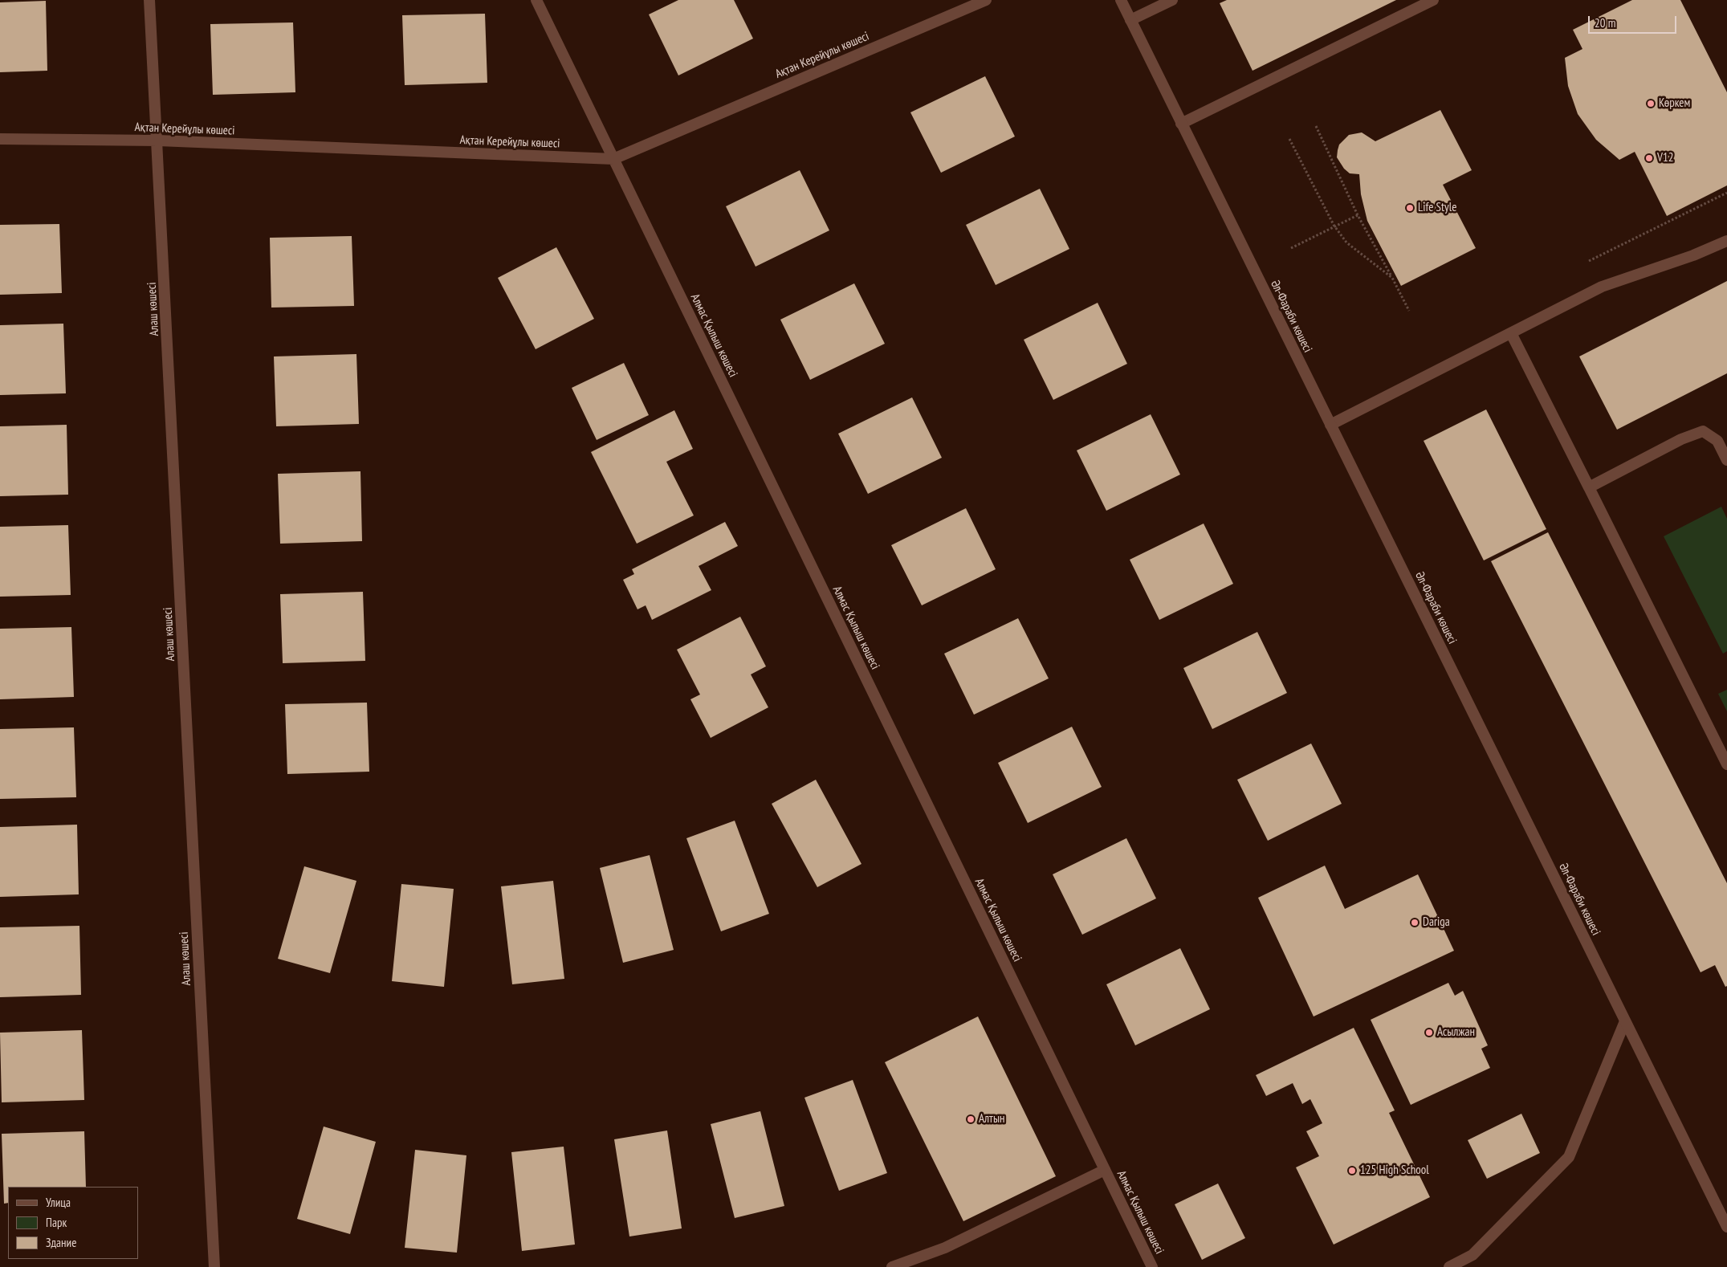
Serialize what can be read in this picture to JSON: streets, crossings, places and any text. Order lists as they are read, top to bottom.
{
  "streets": {
    "street": [
      "Ақтан Керейұлы көшесі",
      "Алаш көшесі",
      "Әл-Фараби көшесі",
      "Алмас Қылыш көшесі"
    ]
  },
  "crossings": [
    ["Ақтан Керейұлы көшесі", "Алаш көшесі"],
    ["Ақтан Керейұлы көшесі", "Алмас Қылыш көшесі"]
  ],
  "places": [
    "Көркем",
    "V12",
    "Life Style",
    "Dariga",
    "Асылжан",
    "Алтын",
    "125 High School"
  ],
  "legend": ["Улица", "Парк", "Здание"],
  "scale_bar": "20 m"
}
